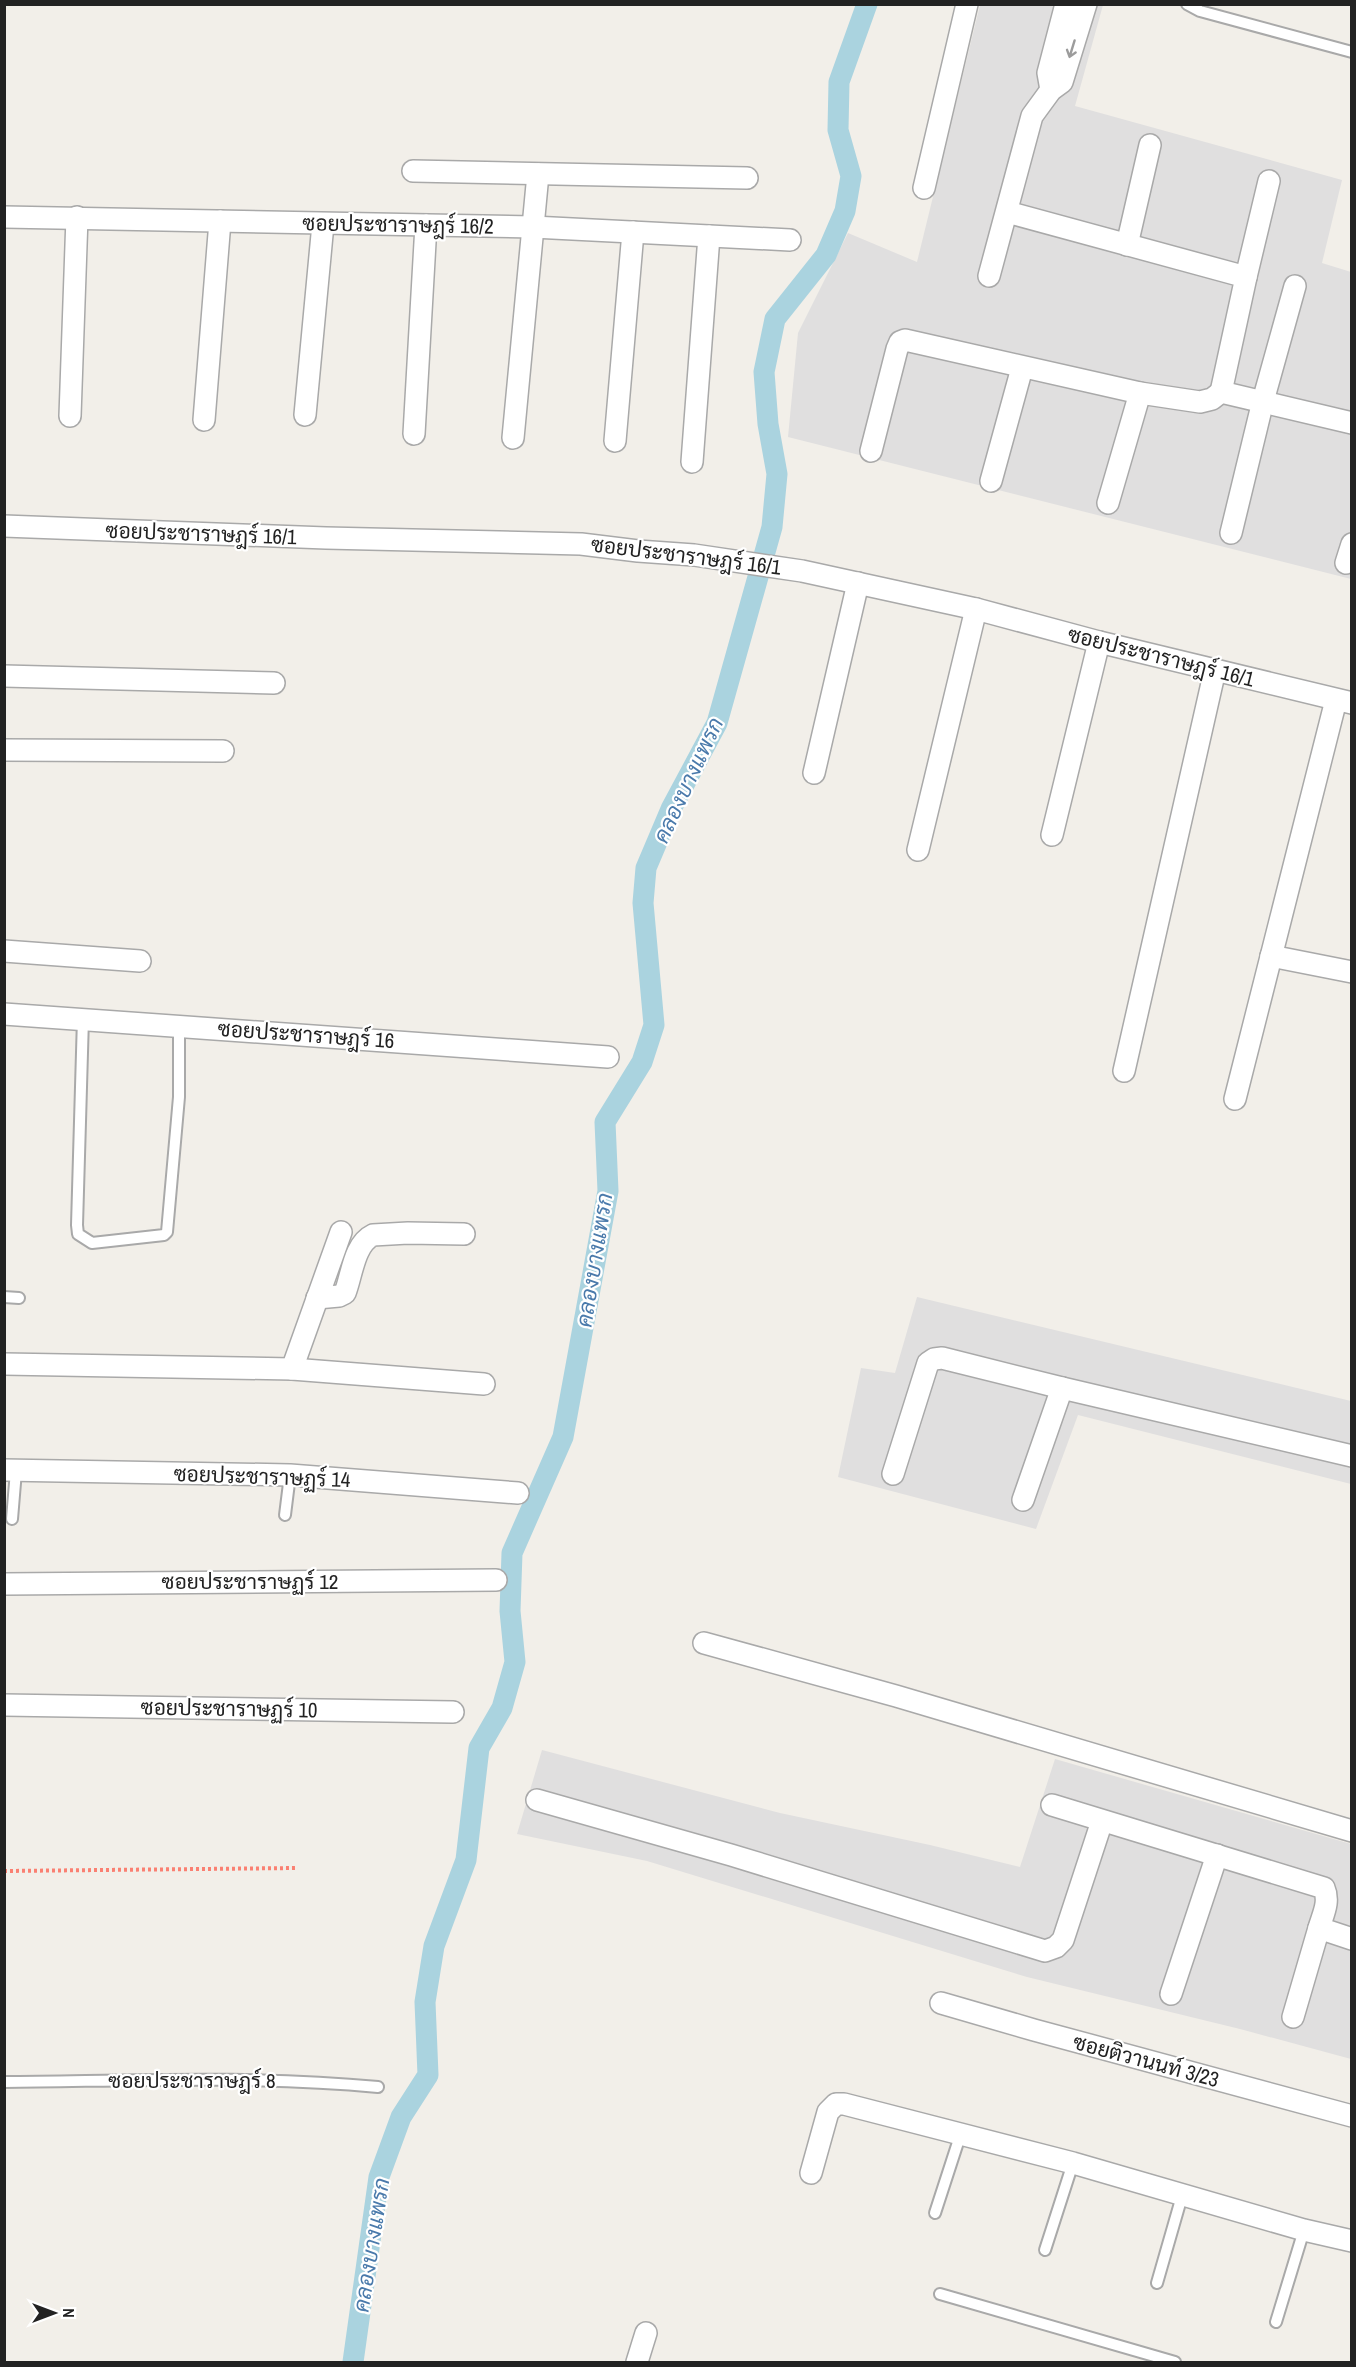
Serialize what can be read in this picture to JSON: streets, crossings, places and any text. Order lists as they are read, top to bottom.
{
  "streets": {
    "street": [
      "ซอยประชาราษฎร์ 16/2",
      "ซอยประชาราษฎร์ 16/1",
      "ซอยประชาราษฎร์ 16",
      "ซอยประชาราษฏร์ 14",
      "ซอยประชาราษฏร์ 12",
      "ซอยประชาราษฏร์ 10",
      "ซอยติวานนท์ 3/23"
    ],
    "lane": ["ซอยประชาราษฎร์ 8"]
  },
  "water": ["คลองบางแพรก"],
  "north": "right"
}
